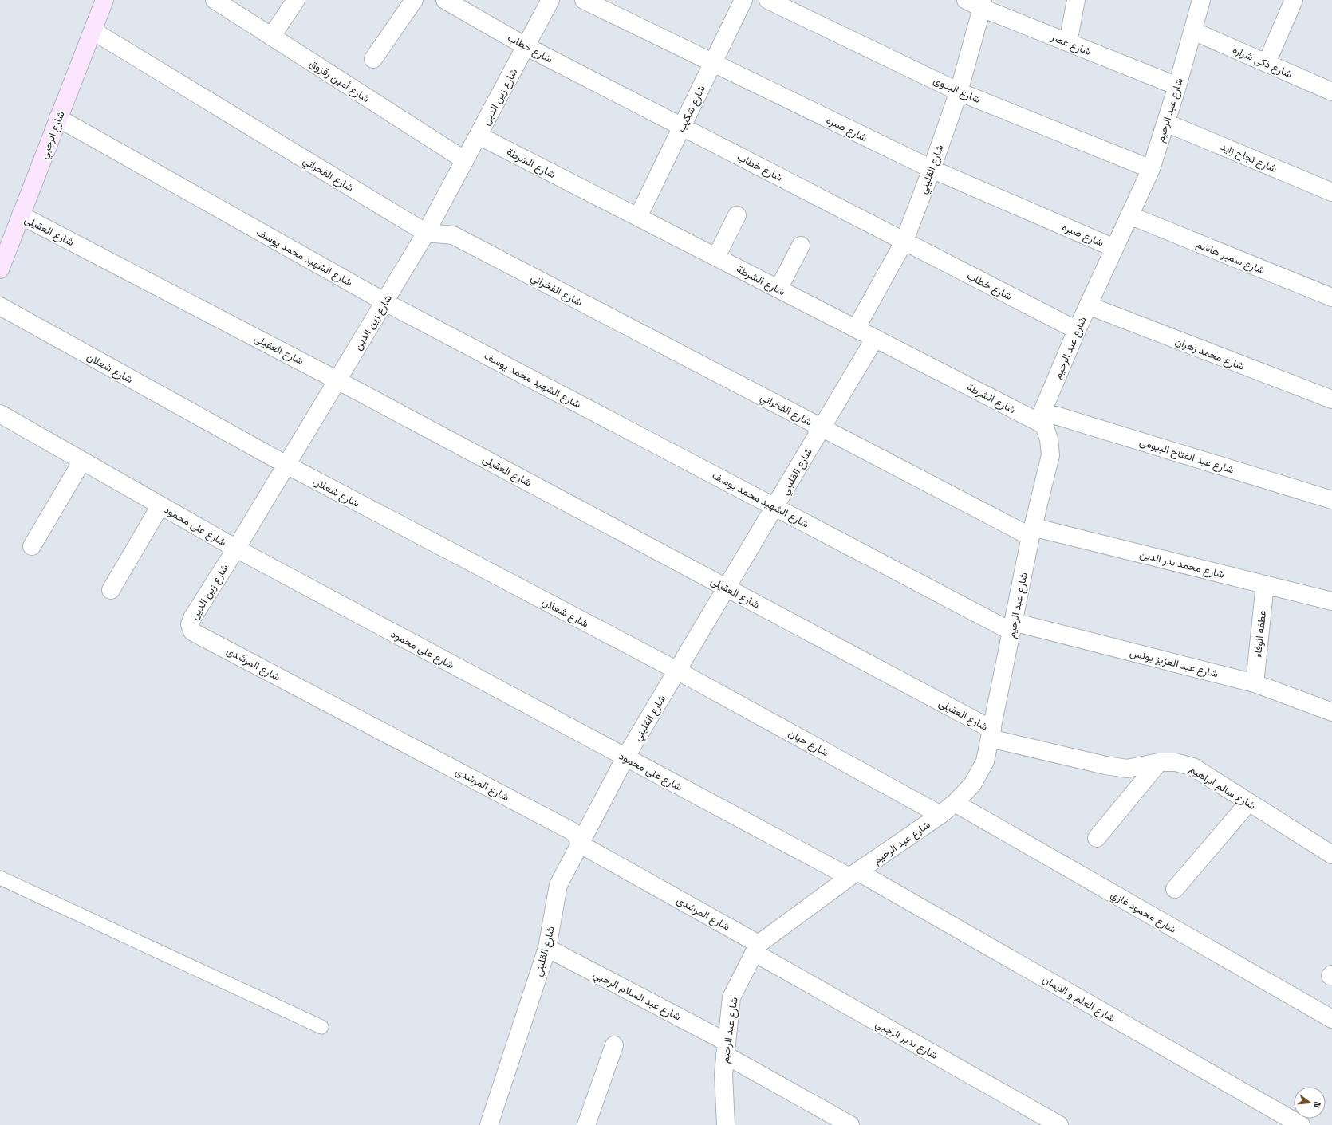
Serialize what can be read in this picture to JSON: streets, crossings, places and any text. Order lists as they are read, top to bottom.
{
  "streets": {
    "main road": ["شارع الرجبي"],
    "street": [
      "شارع عصر",
      "شارع خطاب",
      "شارع ذكى شراره",
      "شارع أمين زقزوق",
      "شارع البدوى",
      "شارع زين الدين",
      "شارع شكيب",
      "شارع عبد الرحيم",
      "شارع صبره",
      "شارع نجاح زايد",
      "شارع الشرطة",
      "شارع القليني",
      "شارع الفخراني",
      "شارع العقيلى",
      "شارع الشهيد محمد يوسف",
      "شارع سمير هاشم",
      "شارع محمد زهران",
      "شارع شعلان",
      "شارع عبد الفتاح البيومى",
      "شارع على محمود",
      "شارع محمد بدر الدين",
      "عطفه الوفاء",
      "شارع عبد العزيز يونس",
      "شارع المرشدى",
      "شارع حيان",
      "شارع سالم ابراهيم",
      "شارع محمود غازي",
      "شارع عبد السلام الرجبي",
      "شارع العلم و الايمان",
      "شارع بدير الرجبي"
    ]
  },
  "crossings": [
    ["شارع عصر", "شارع عبد الرحيم"],
    ["شارع عصر", "شارع القليني"],
    ["شارع خطاب", "شارع زين الدين"],
    ["شارع خطاب", "شارع شكيب"],
    ["شارع خطاب", "شارع عبد الرحيم"],
    ["شارع خطاب", "شارع القليني"],
    ["شارع ذكى شراره", "شارع عبد الرحيم"],
    ["شارع أمين زقزوق", "شارع زين الدين"],
    ["شارع البدوى", "شارع عبد الرحيم"],
    ["شارع البدوى", "شارع القليني"],
    ["شارع زين الدين", "شارع الشرطة"],
    ["شارع زين الدين", "شارع الفخراني"],
    ["شارع زين الدين", "شارع العقيلى"],
    ["شارع زين الدين", "شارع الشهيد محمد يوسف"],
    ["شارع زين الدين", "شارع شعلان"],
    ["شارع زين الدين", "شارع على محمود"],
    ["شارع زين الدين", "شارع المرشدى"],
    ["شارع شكيب", "شارع صبره"],
    ["شارع شكيب", "شارع الشرطة"],
    ["شارع عبد الرحيم", "شارع صبره"],
    ["شارع عبد الرحيم", "شارع نجاح زايد"],
    ["شارع عبد الرحيم", "شارع الشرطة"],
    ["شارع عبد الرحيم", "شارع الفخراني"],
    ["شارع عبد الرحيم", "شارع العقيلى"],
    ["شارع عبد الرحيم", "شارع الشهيد محمد يوسف"],
    ["شارع عبد الرحيم", "شارع سمير هاشم"],
    ["شارع عبد الرحيم", "شارع محمد زهران"],
    ["شارع عبد الرحيم", "شارع عبد الفتاح البيومى"],
    ["شارع عبد الرحيم", "شارع على محمود"],
    ["شارع عبد الرحيم", "شارع محمد بدر الدين"],
    ["شارع عبد الرحيم", "شارع عبد العزيز يونس"],
    ["شارع عبد الرحيم", "شارع المرشدى"],
    ["شارع عبد الرحيم", "شارع حيان"],
    ["شارع عبد الرحيم", "شارع سالم ابراهيم"],
    ["شارع عبد الرحيم", "شارع محمود غازي"],
    ["شارع عبد الرحيم", "شارع عبد السلام الرجبي"],
    ["شارع عبد الرحيم", "شارع العلم و الايمان"],
    ["شارع عبد الرحيم", "شارع بدير الرجبي"],
    ["شارع صبره", "شارع القليني"],
    ["شارع الرجبي", "شارع الفخراني"],
    ["شارع الرجبي", "شارع العقيلى"],
    ["شارع الرجبي", "شارع الشهيد محمد يوسف"],
    ["شارع الشرطة", "شارع القليني"],
    ["شارع الشرطة", "شارع عبد الفتاح البيومى"],
    ["شارع القليني", "شارع الفخراني"],
    ["شارع القليني", "شارع العقيلى"],
    ["شارع القليني", "شارع الشهيد محمد يوسف"],
    ["شارع القليني", "شارع شعلان"],
    ["شارع القليني", "شارع على محمود"],
    ["شارع القليني", "شارع المرشدى"],
    ["شارع القليني", "شارع حيان"],
    ["شارع القليني", "شارع عبد السلام الرجبي"],
    ["شارع الفخراني", "شارع محمد بدر الدين"],
    ["شارع العقيلى", "شارع سالم ابراهيم"],
    ["شارع الشهيد محمد يوسف", "شارع عبد العزيز يونس"],
    ["شارع شعلان", "شارع حيان"],
    ["شارع على محمود", "شارع العلم و الايمان"],
    ["شارع محمد بدر الدين", "عطفه الوفاء"],
    ["عطفه الوفاء", "شارع عبد العزيز يونس"],
    ["شارع المرشدى", "شارع بدير الرجبي"]
  ],
  "north": "right"
}
